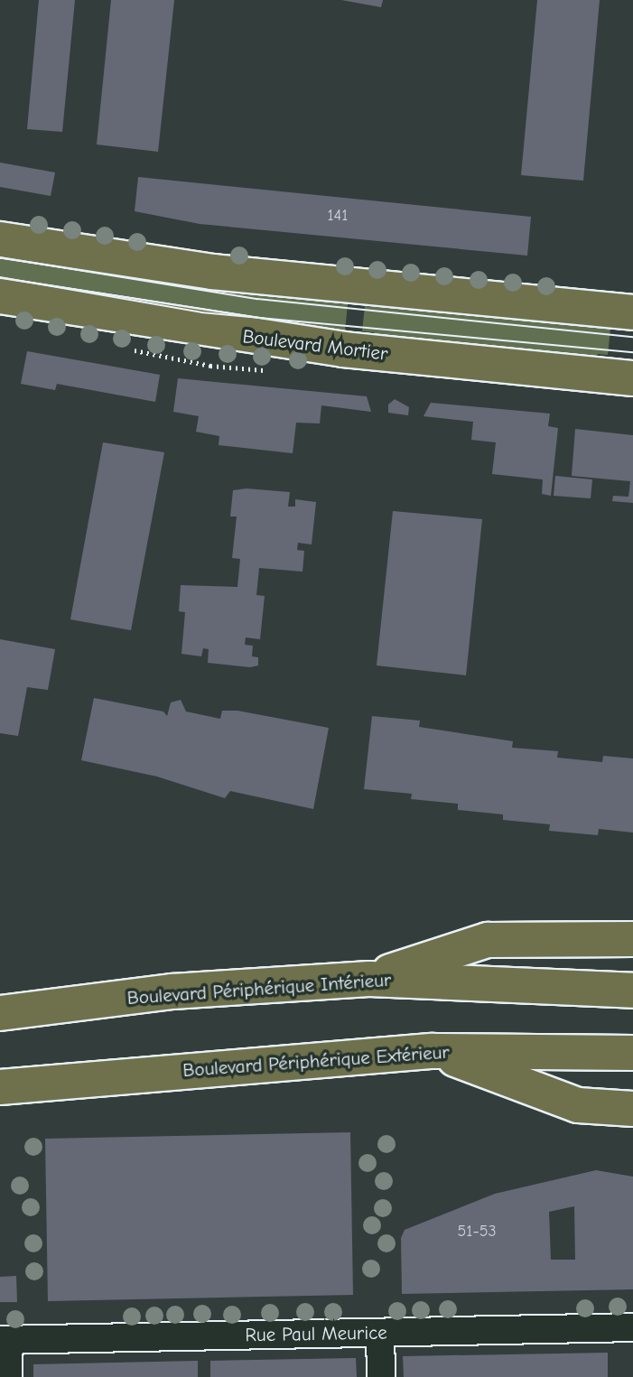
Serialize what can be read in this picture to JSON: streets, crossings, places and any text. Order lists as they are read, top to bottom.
{
  "streets": {
    "main road": ["Boulevard Mortier", "Boulevard Périphérique Intérieur", "Boulevard Périphérique Extérieur"],
    "street": ["Rue Paul Meurice"]
  },
  "house_numbers": ["141", "51-53"]
}
